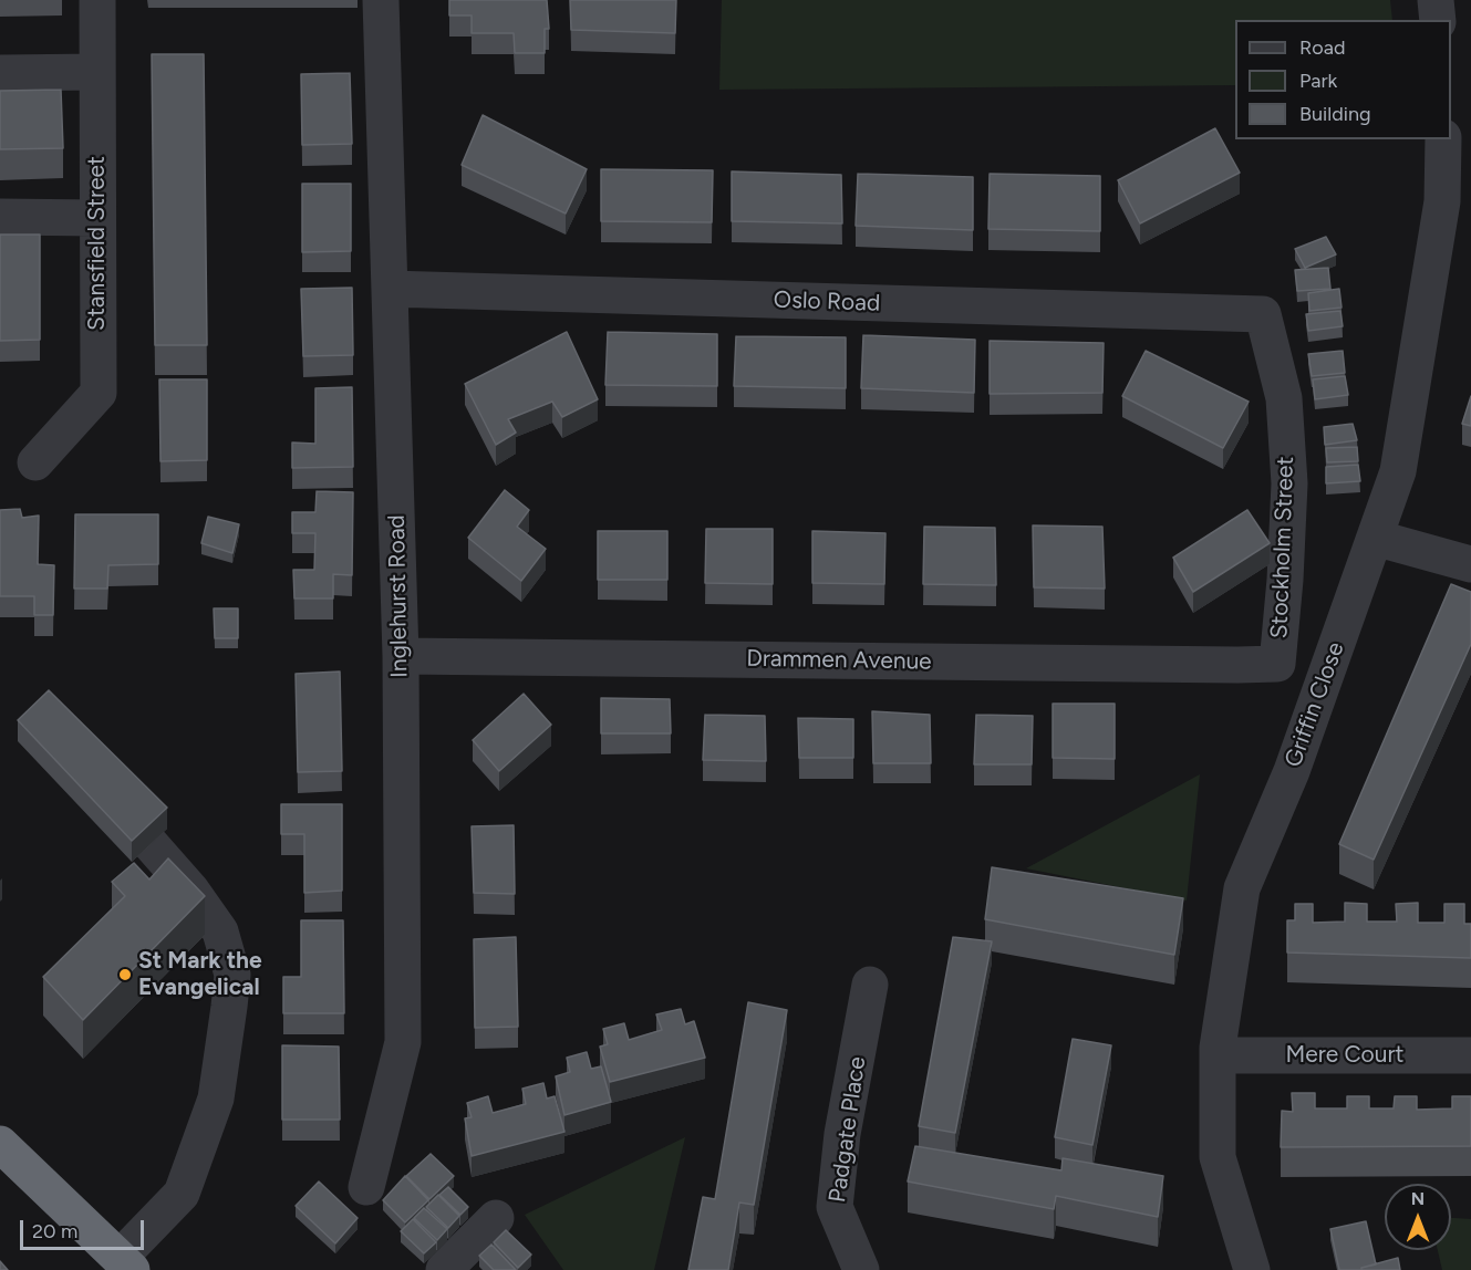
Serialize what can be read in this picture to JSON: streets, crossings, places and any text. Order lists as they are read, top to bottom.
{
  "streets": {
    "street": [
      "Stansfield Street",
      "Oslo Road",
      "Stockholm Street",
      "Inglehurst Road",
      "Drammen Avenue",
      "Griffin Close",
      "Mere Court",
      "Padgate Place"
    ]
  },
  "crossings": [
    ["Oslo Road", "Stockholm Street"],
    ["Oslo Road", "Inglehurst Road"],
    ["Stockholm Street", "Drammen Avenue"],
    ["Inglehurst Road", "Drammen Avenue"],
    ["Griffin Close", "Mere Court"]
  ],
  "places": ["St Mark the Evangelical"],
  "legend": ["Road", "Park", "Building"],
  "scale_bar": "20 m",
  "north": "top"
}
